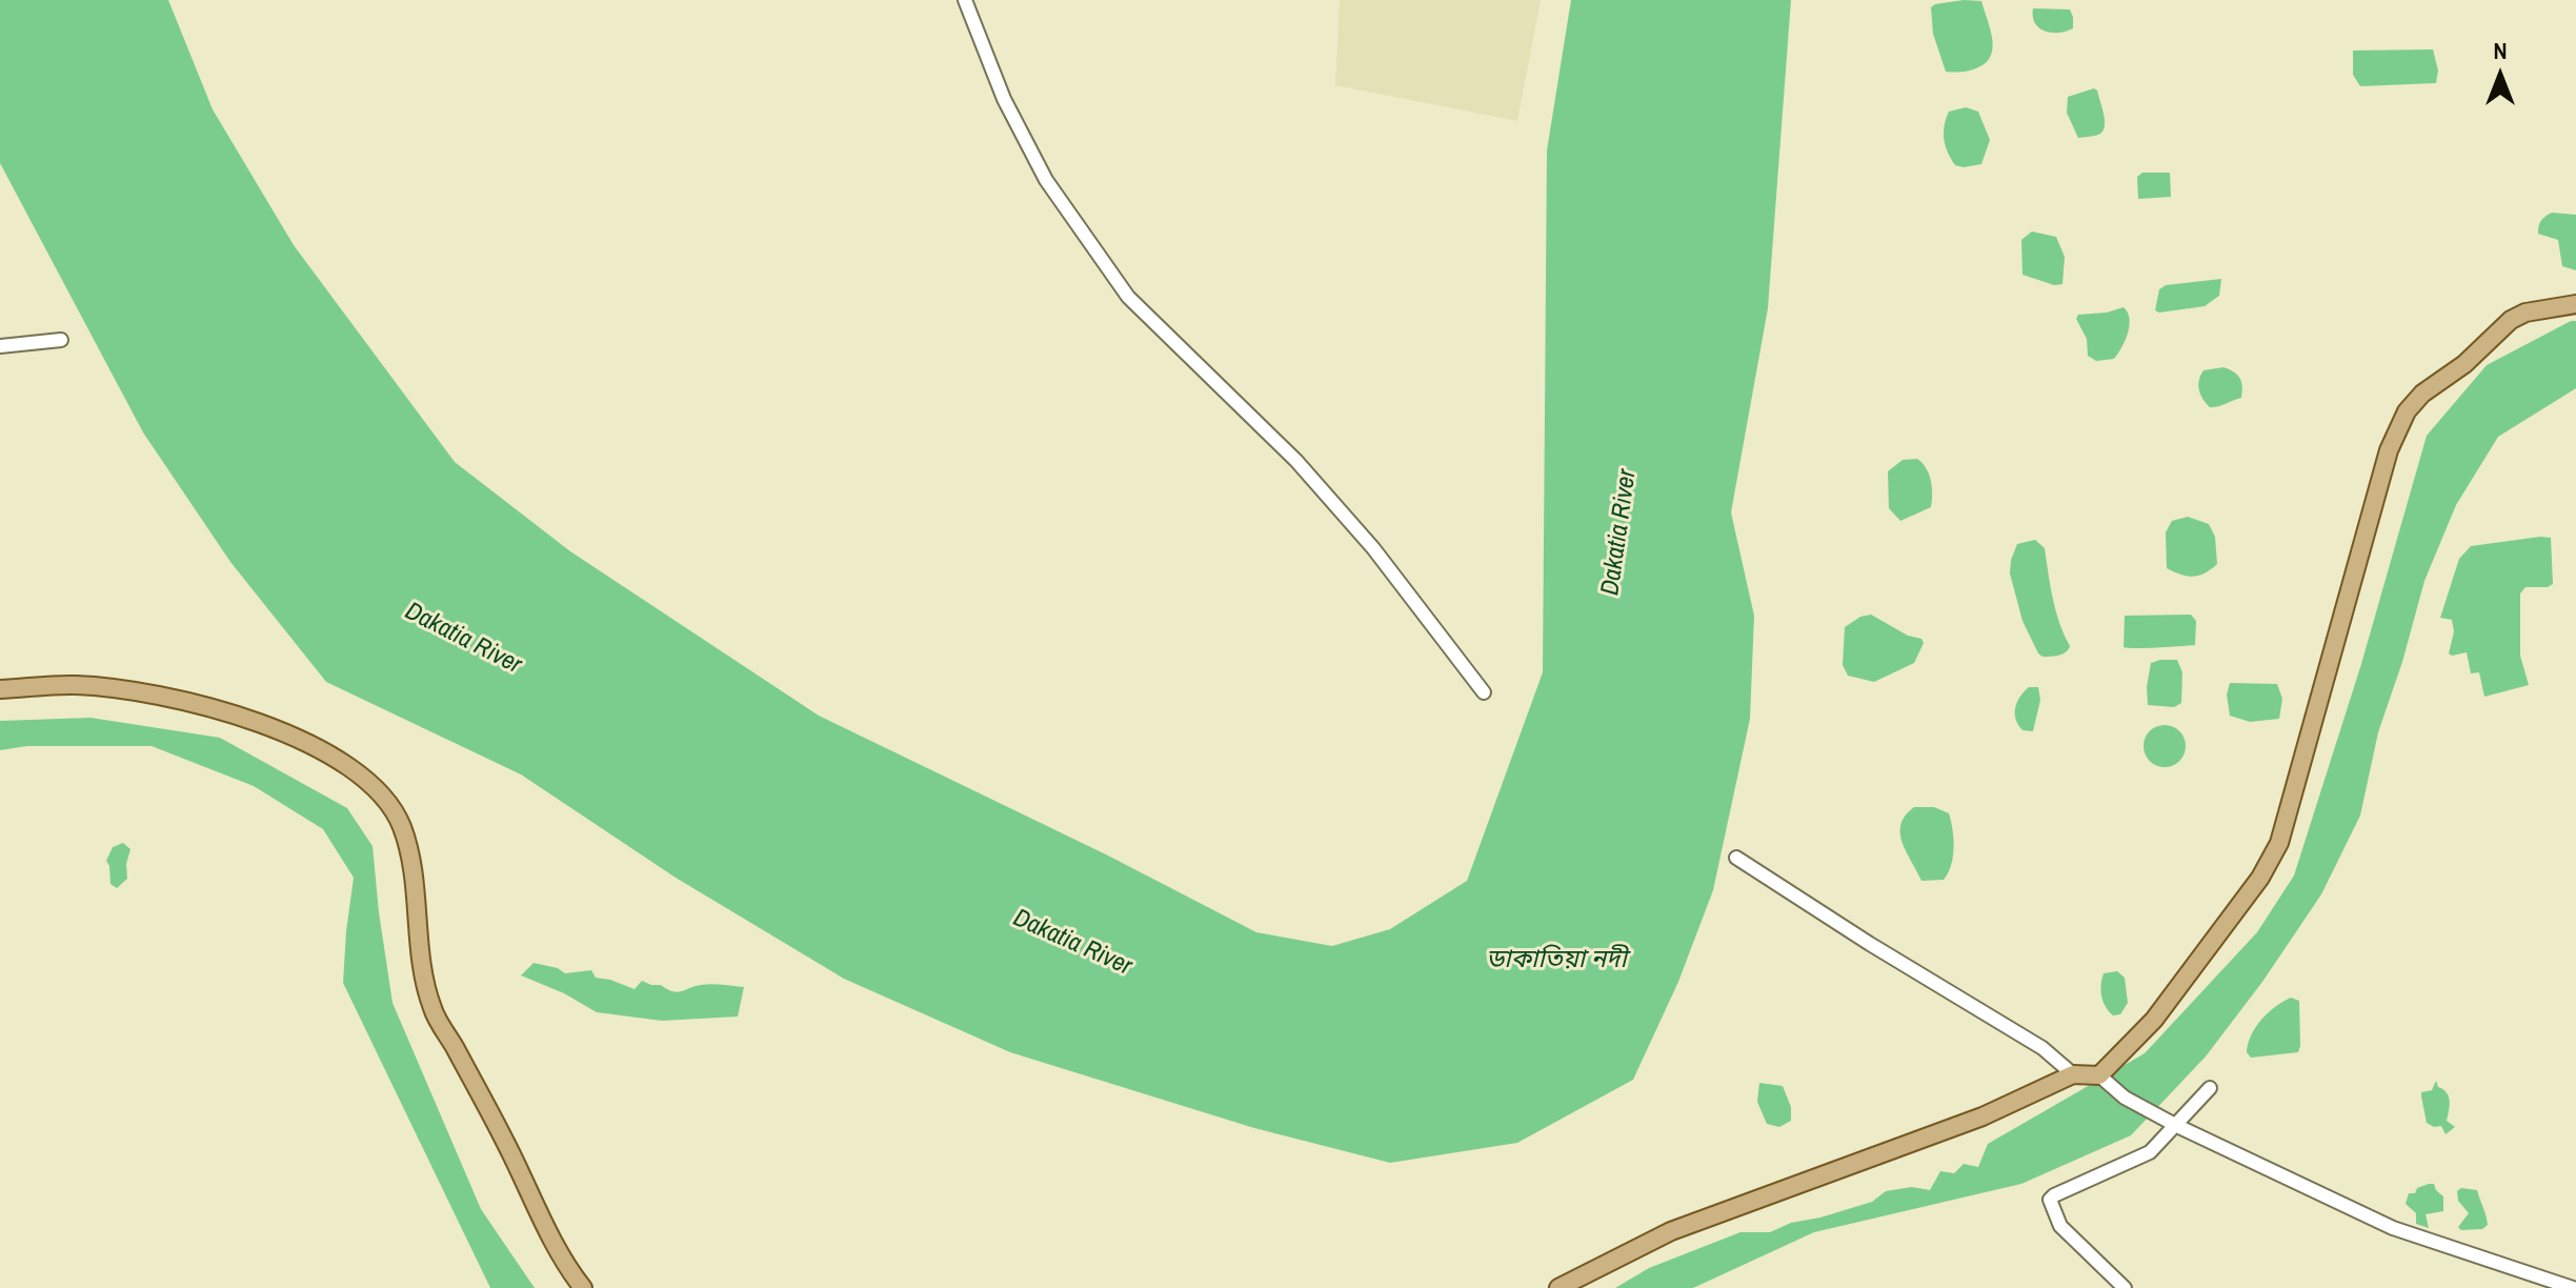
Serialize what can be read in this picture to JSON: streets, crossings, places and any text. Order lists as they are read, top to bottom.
{
  "water": ["Dakatia River", "ডাকাতিয়া নদী"],
  "north": "top"
}
